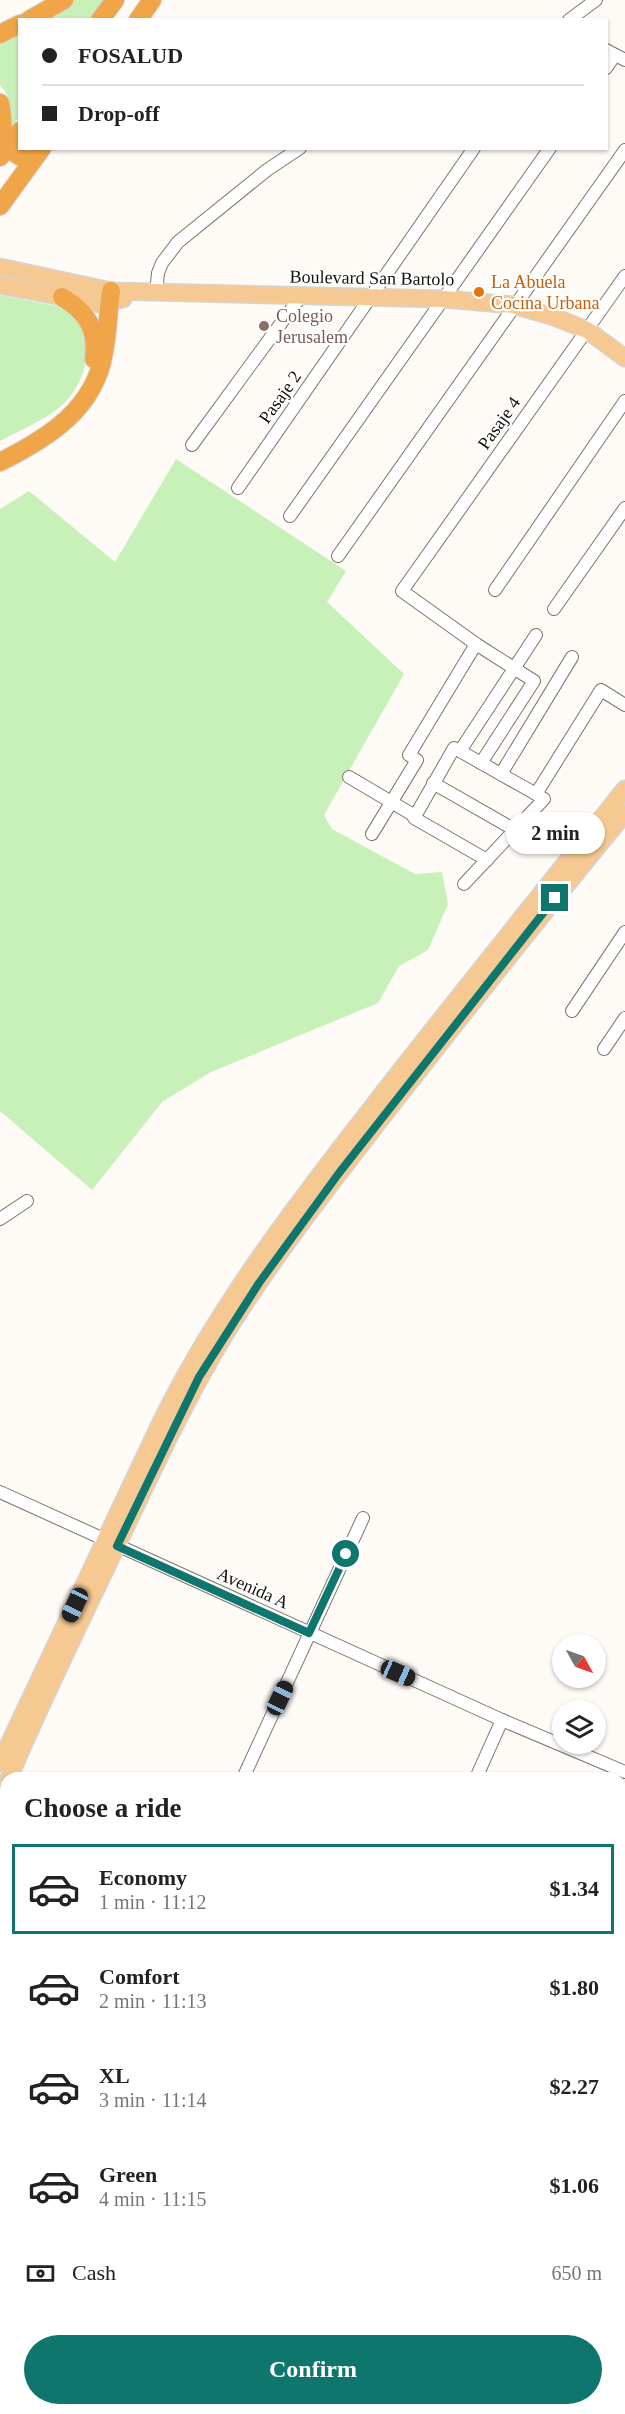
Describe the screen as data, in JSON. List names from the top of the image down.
{
  "streets": {
    "main road": ["Boulevard San Bartolo"],
    "street": ["Pasaje 2", "Pasaje 4", "Avenida A"]
  },
  "crossings": [
    ["Boulevard San Bartolo", "Pasaje 2"],
    ["Boulevard San Bartolo", "Pasaje 4"]
  ],
  "places": ["La Abuela Cocina Urbana", "Colegio Jerusalem"],
  "north": "bottom right",
  "page": {
    "banner": ["FOSALUD", "Drop-off"],
    "bubble": "2 min",
    "heading": "Choose a ride",
    "list": [
      {
        "name": "Economy",
        "note": "1 min · 11:12",
        "value": "$1.34"
      },
      {
        "name": "Comfort",
        "note": "2 min · 11:13",
        "value": "$1.80"
      },
      {
        "name": "XL",
        "note": "3 min · 11:14",
        "value": "$2.27"
      },
      {
        "name": "Green",
        "note": "4 min · 11:15",
        "value": "$1.06"
      }
    ],
    "pay": ["Cash", "650 m"],
    "buttons": "Confirm"
  }
}
